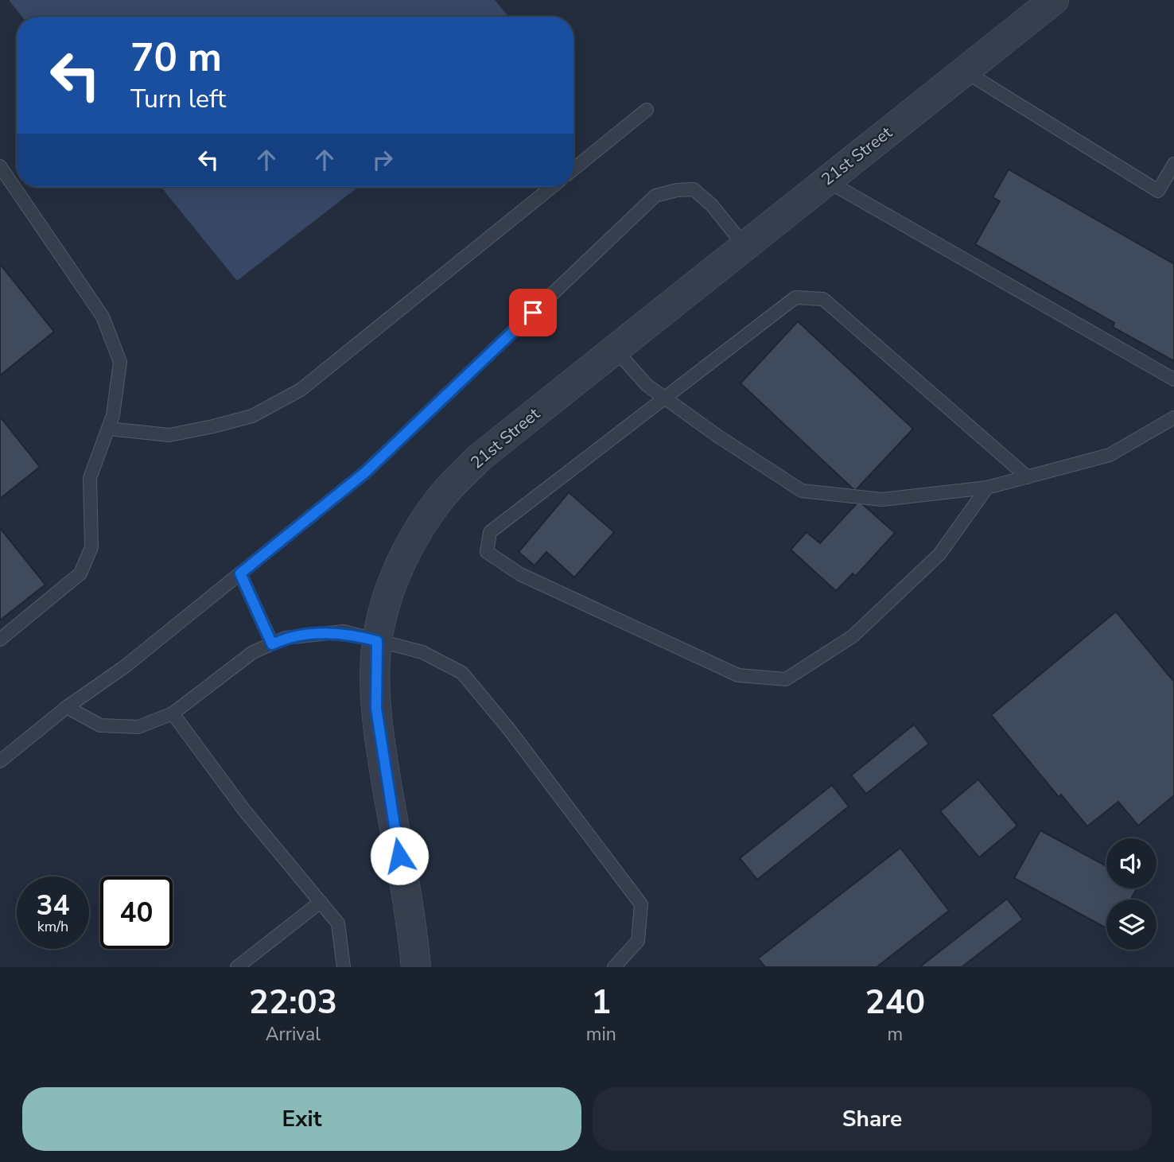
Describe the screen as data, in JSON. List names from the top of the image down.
{
  "streets": {
    "street": ["21st Street"]
  },
  "page": {
    "turn": ["70 m", "Turn left"],
    "speed": "34 km/h",
    "limit": "40",
    "eta": [
      "22:03",
      "Arrival",
      "1",
      "min",
      "240",
      "m"
    ],
    "buttons": ["Exit", "Share"]
  }
}
